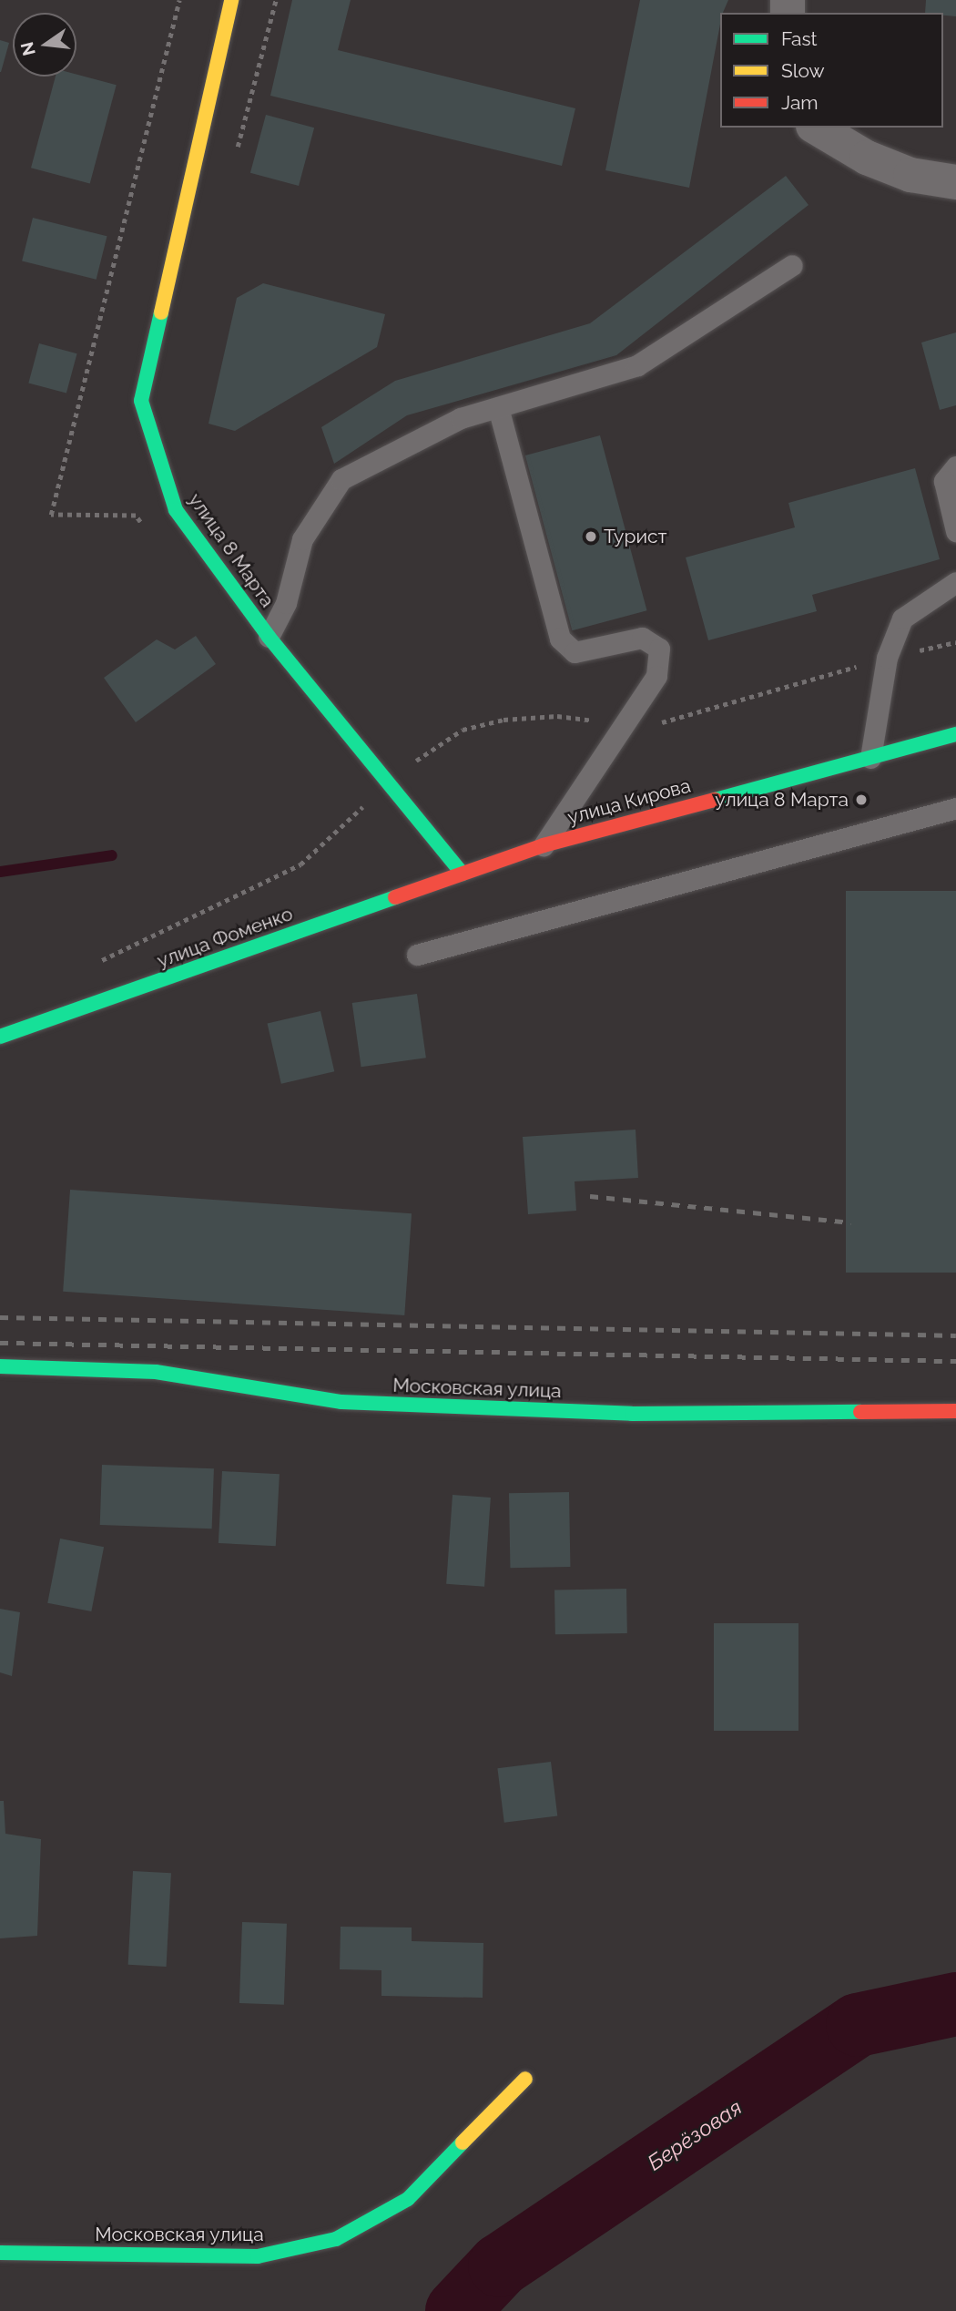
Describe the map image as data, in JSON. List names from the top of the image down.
{
  "streets": {
    "street": [
      "улица 8 Марта",
      "улица Кирова",
      "улица Фоменко",
      "Московская улица"
    ]
  },
  "crossings": [
    ["улица 8 Марта", "улица Кирова"],
    ["улица 8 Марта", "улица Фоменко"],
    ["улица Кирова", "улица Фоменко"]
  ],
  "water": ["Берёзовая"],
  "places": ["Турист", "улица 8 Марта"],
  "legend": ["Fast", "Slow", "Jam"],
  "north": "left"
}
